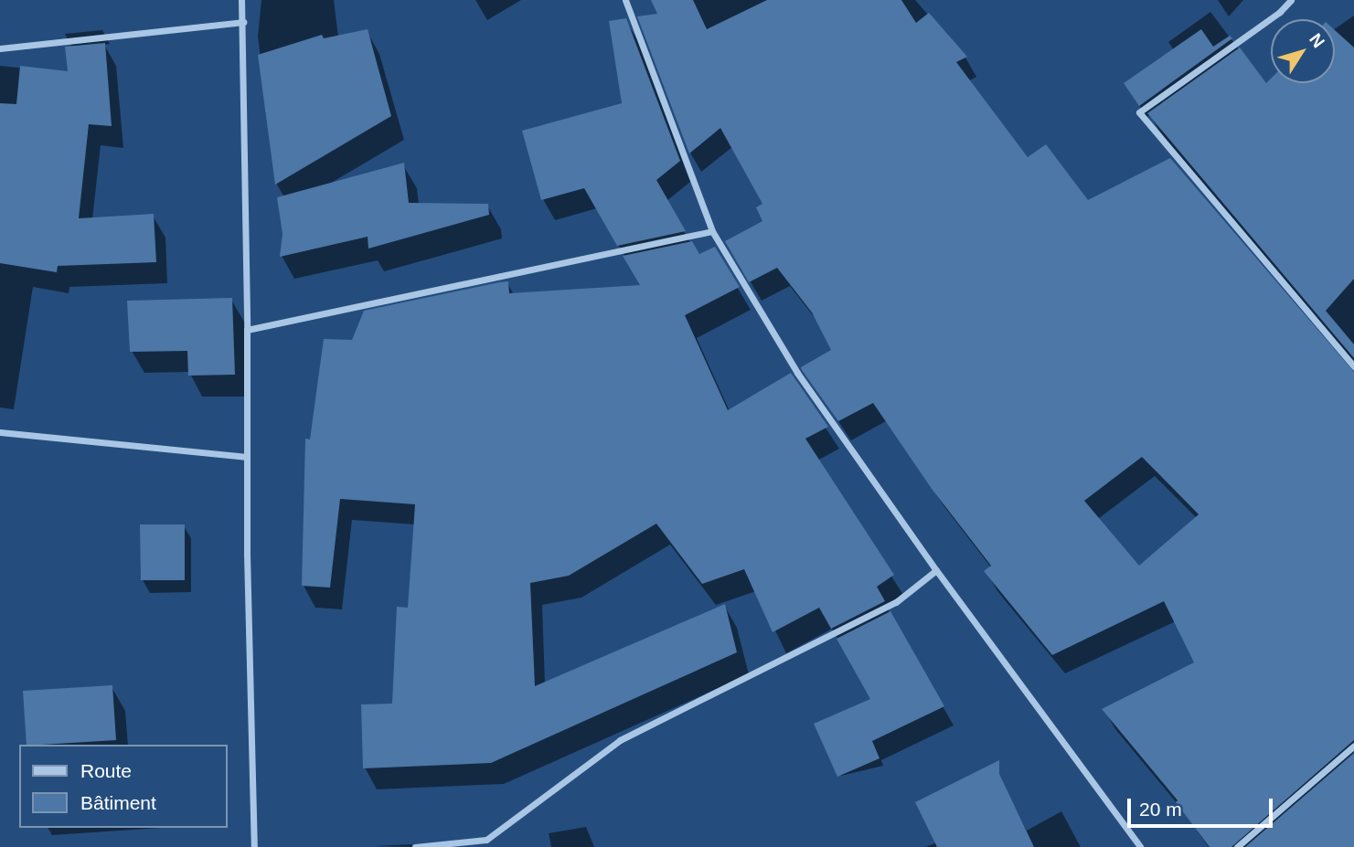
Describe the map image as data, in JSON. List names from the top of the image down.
{
  "legend": ["Route", "Bâtiment"],
  "scale_bar": "20 m",
  "north": "top right"
}
